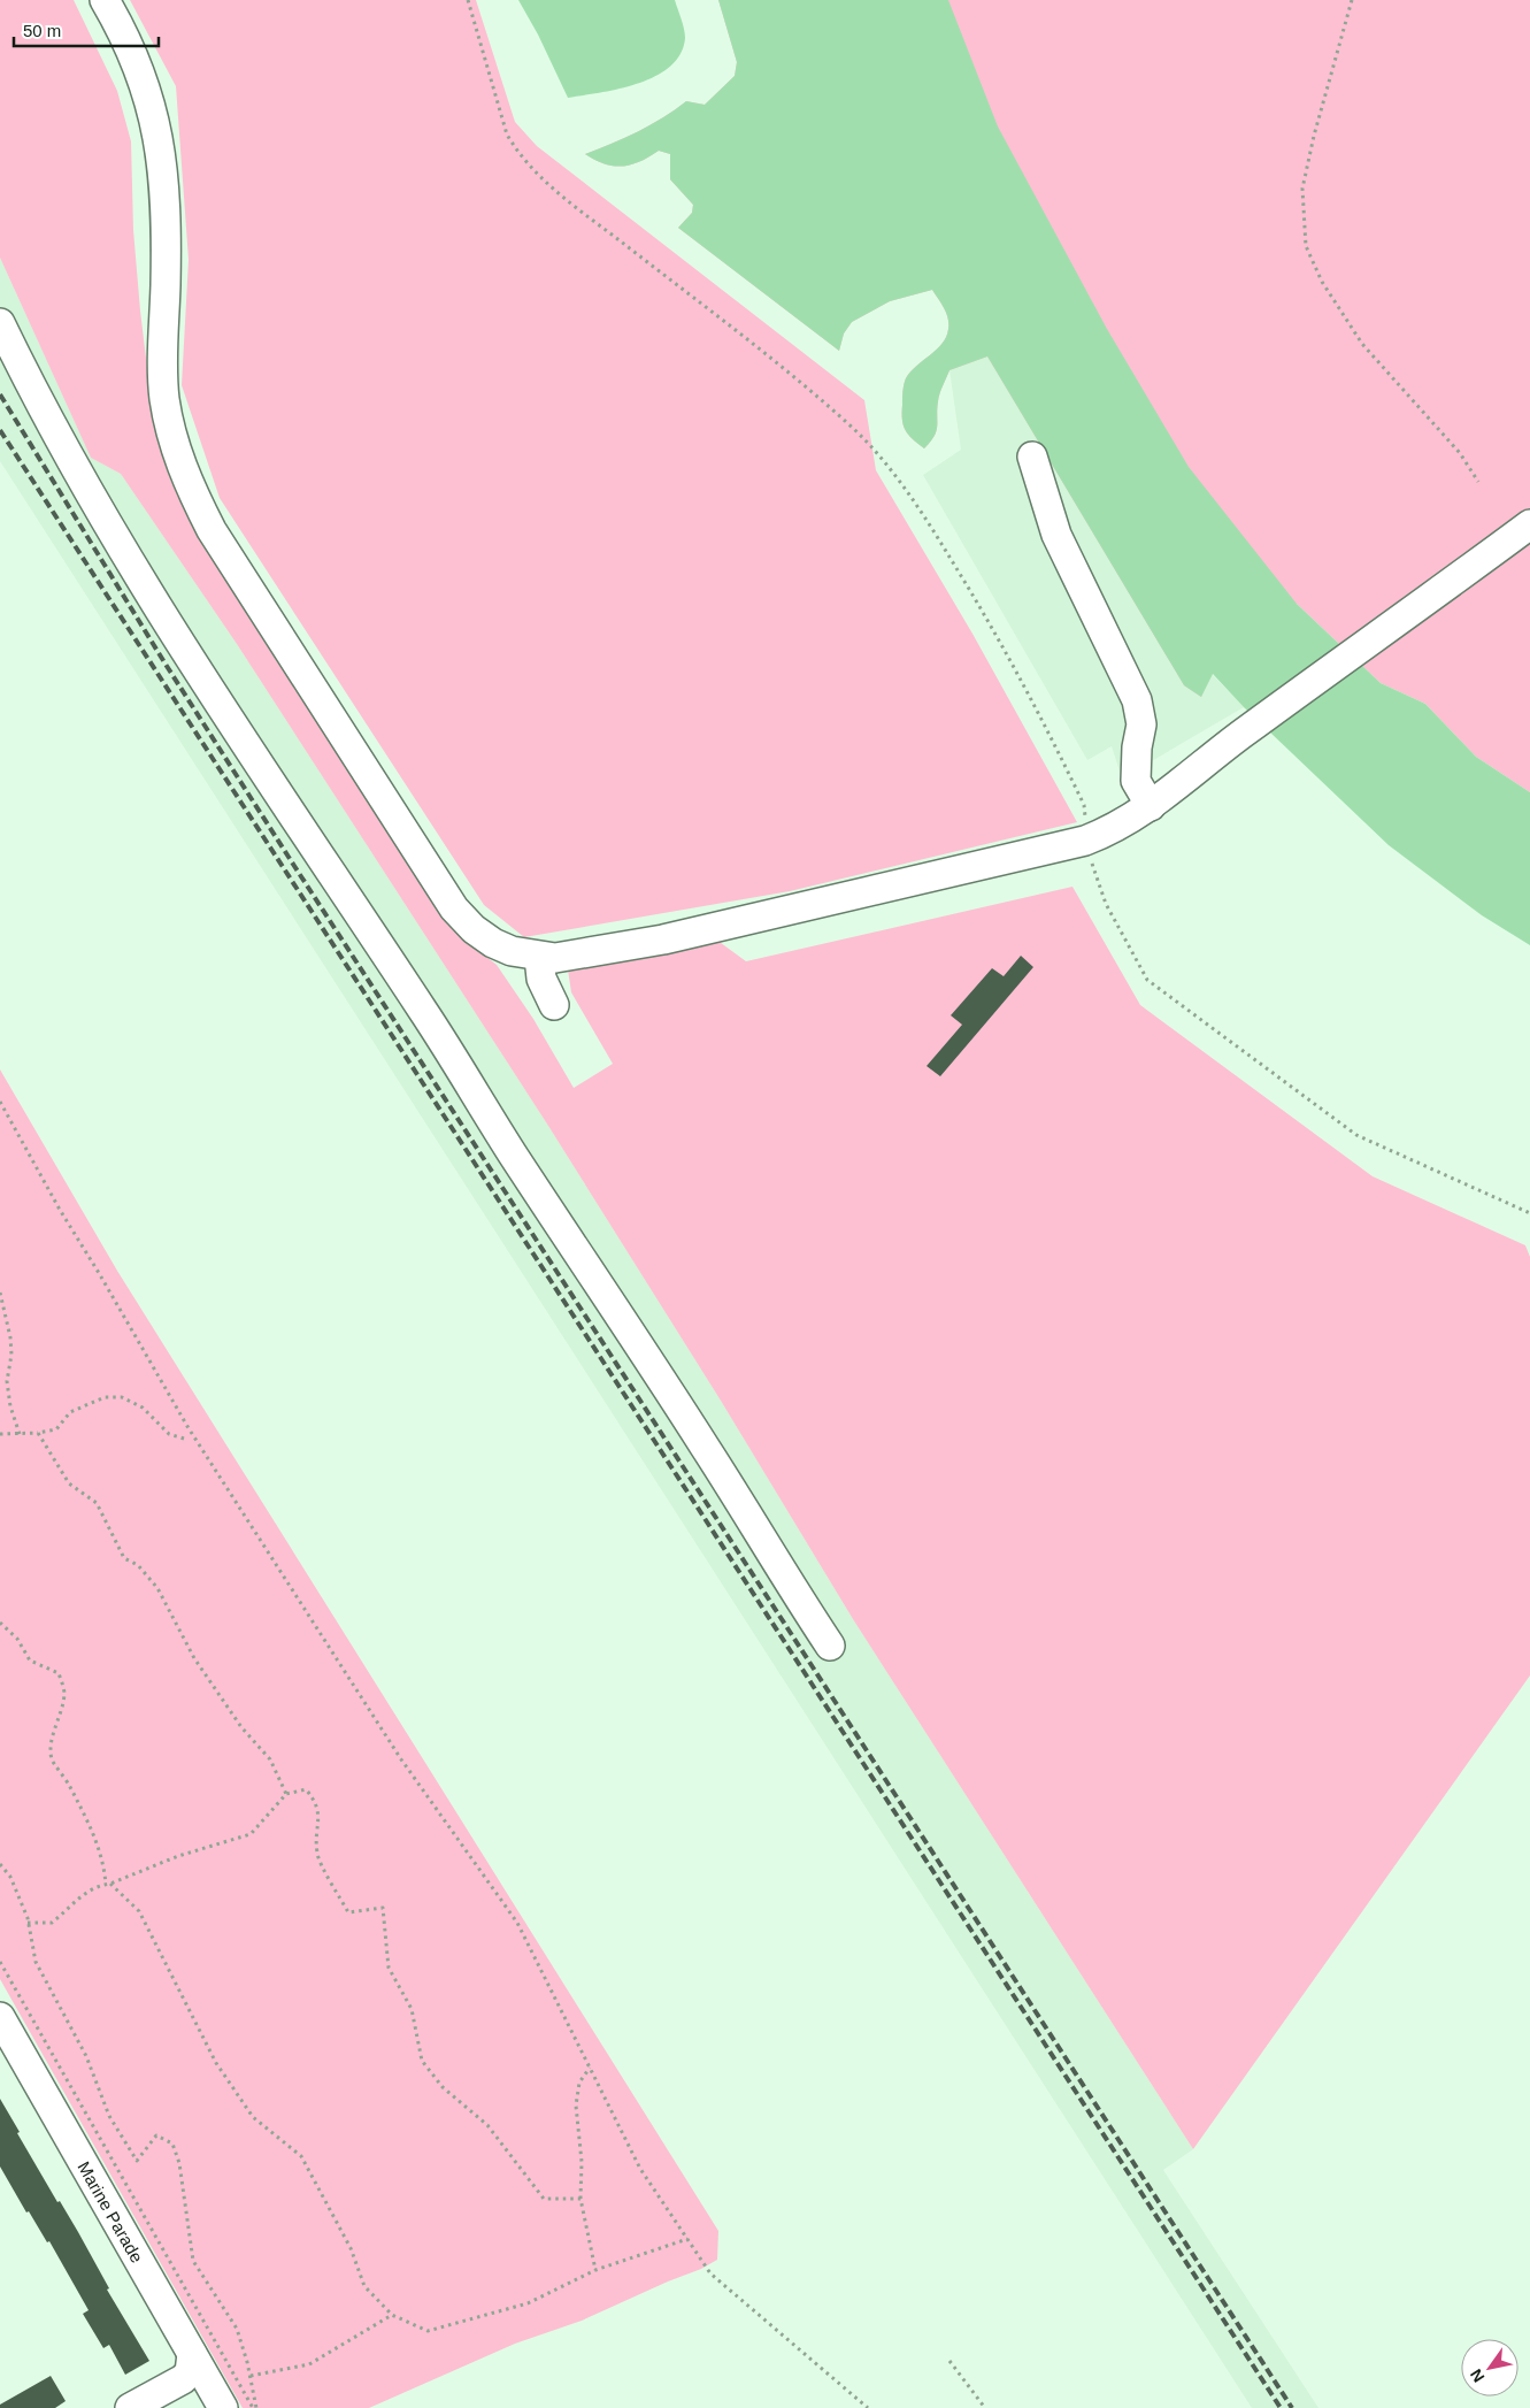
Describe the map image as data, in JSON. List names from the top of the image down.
{
  "streets": {
    "street": ["Marine Parade"]
  },
  "scale_bar": "50 m",
  "north": "bottom left"
}
